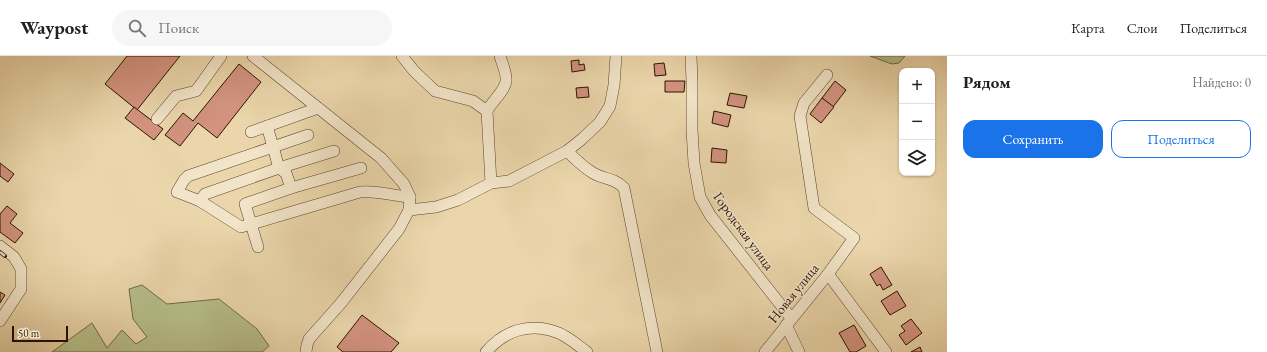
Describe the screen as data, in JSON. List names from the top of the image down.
{
  "streets": {
    "street": ["Городская улица", "Новая улица"]
  },
  "crossings": [
    ["Городская улица", "Новая улица"]
  ],
  "scale_bar": "50 m",
  "page": {
    "header": "Waypost",
    "search": "Поиск",
    "nav": ["Карта", "Слои", "Поделиться"],
    "heading": ["Рядом", "Найдено: 0"],
    "map_buttons": ["+", "−"],
    "buttons": ["Сохранить", "Поделиться"],
    "scale": "50 m"
  }
}
